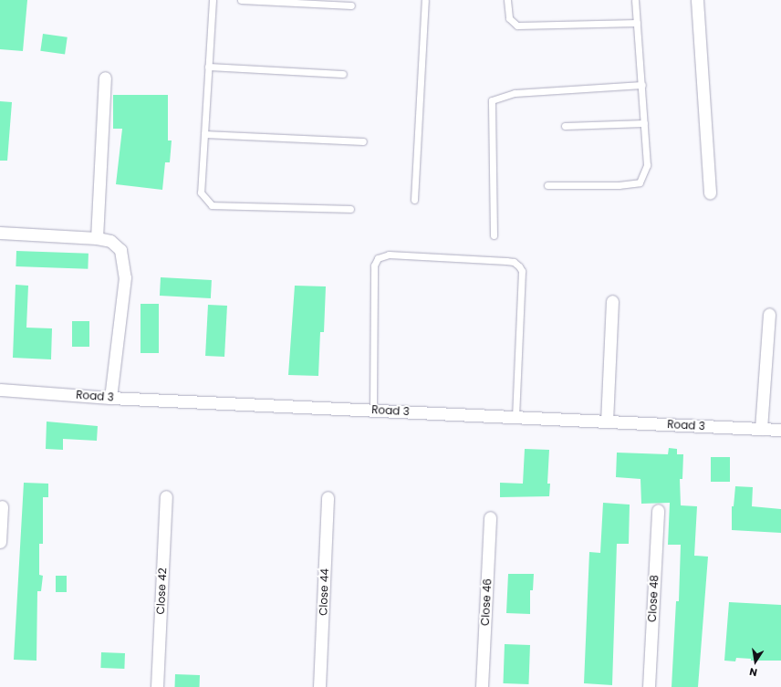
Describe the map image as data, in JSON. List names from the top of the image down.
{
  "streets": {
    "street": [
      "Road 3",
      "Close 42",
      "Close 44",
      "Close 48",
      "Close 46"
    ]
  },
  "north": "bottom"
}
